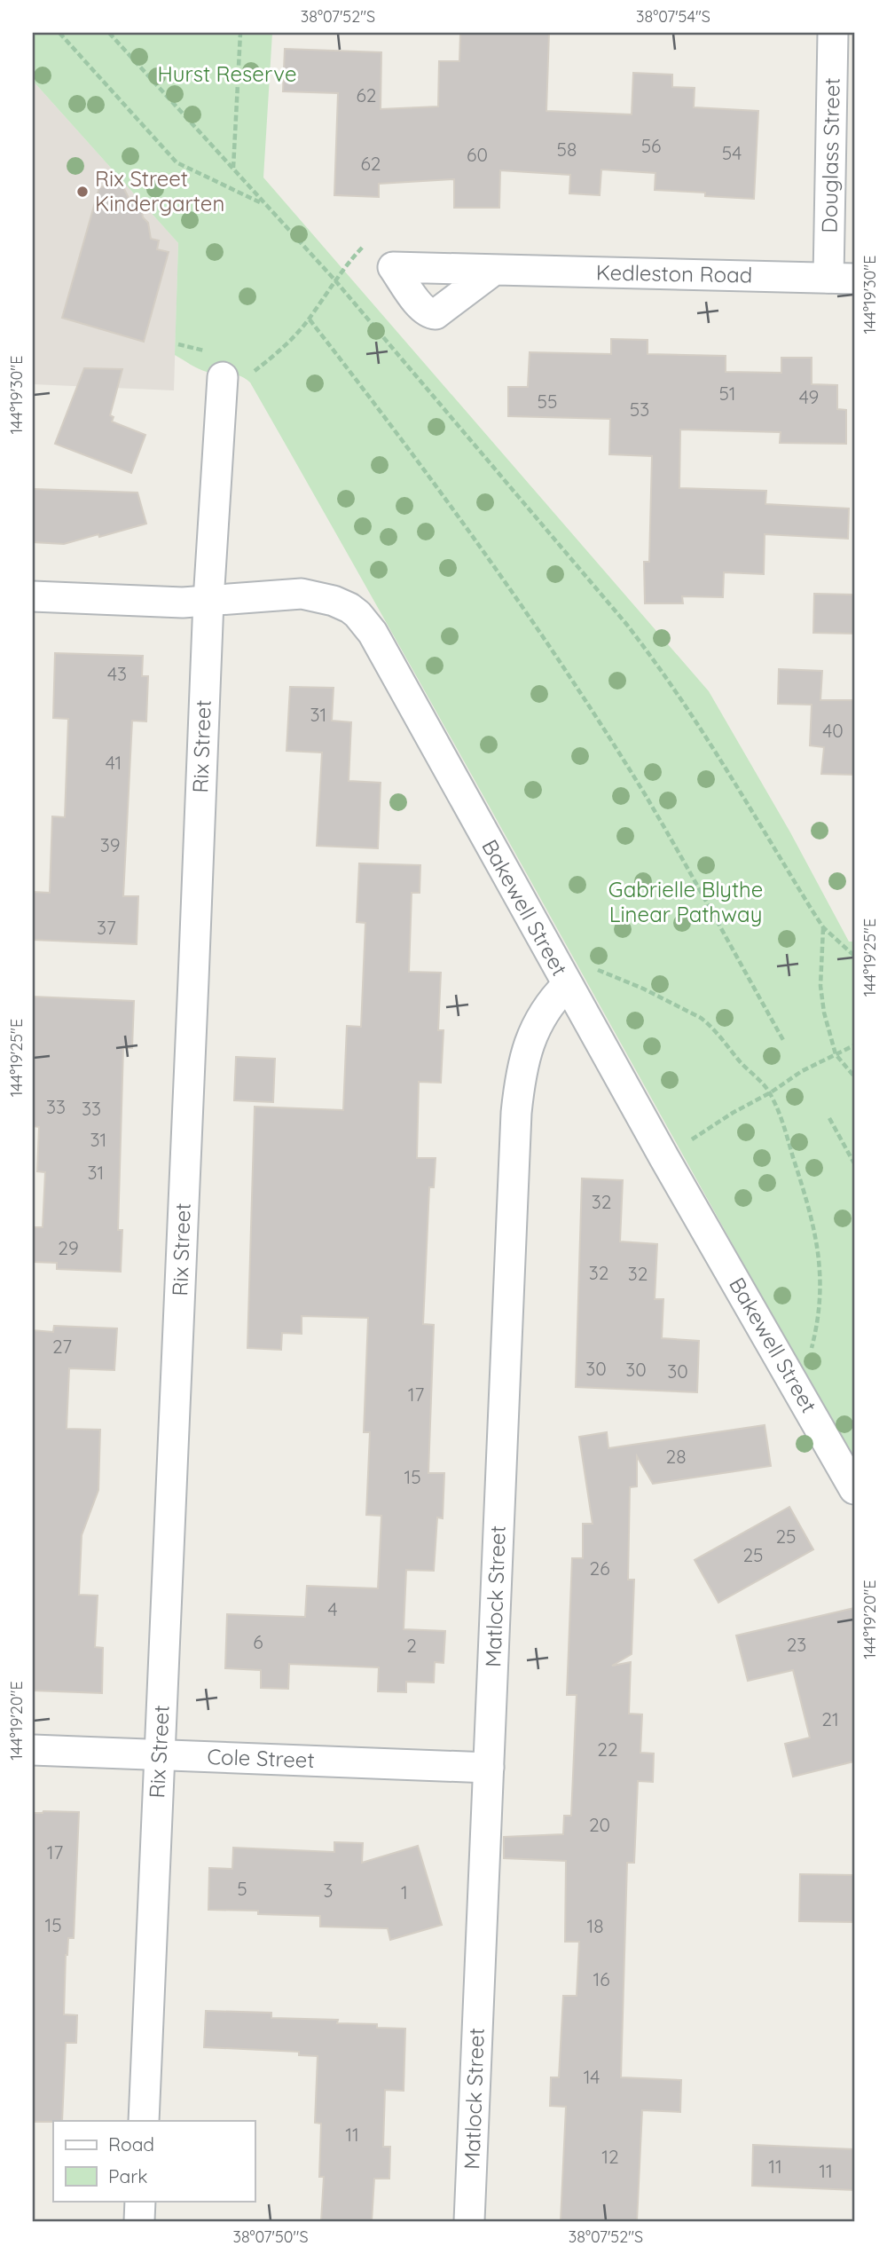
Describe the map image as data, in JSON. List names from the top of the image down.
{
  "streets": {
    "street": [
      "Douglass Street",
      "Kedleston Road",
      "Rix Street",
      "Bakewell Street",
      "Matlock Street",
      "Cole Street"
    ]
  },
  "crossings": [
    ["Douglass Street", "Kedleston Road"],
    ["Rix Street", "Bakewell Street"],
    ["Rix Street", "Cole Street"],
    ["Bakewell Street", "Matlock Street"],
    ["Matlock Street", "Cole Street"]
  ],
  "parks": ["Hurst Reserve", "Gabrielle Blythe Linear Pathway"],
  "places": ["Rix Street Kindergarten"],
  "house_numbers": [
    "62",
    "56",
    "58",
    "54",
    "60",
    "62",
    "51",
    "49",
    "55",
    "53",
    "43",
    "31",
    "40",
    "41",
    "39",
    "37",
    "33",
    "33",
    "31",
    "31",
    "32",
    "29",
    "32",
    "32",
    "27",
    "30",
    "30",
    "30",
    "17",
    "28",
    "15",
    "25",
    "25",
    "26",
    "4",
    "6",
    "23",
    "2",
    "21",
    "22",
    "20",
    "17",
    "5",
    "3",
    "1",
    "15",
    "18",
    "16",
    "14",
    "11",
    "12",
    "11",
    "11"
  ],
  "legend": ["Road", "Park"],
  "coordinates": [
    "38°07'52\"S",
    "38°07'54\"S",
    "144°19'30\"E",
    "144°19'25\"E",
    "144°19'20\"E",
    "38°07'50\"S"
  ]
}
